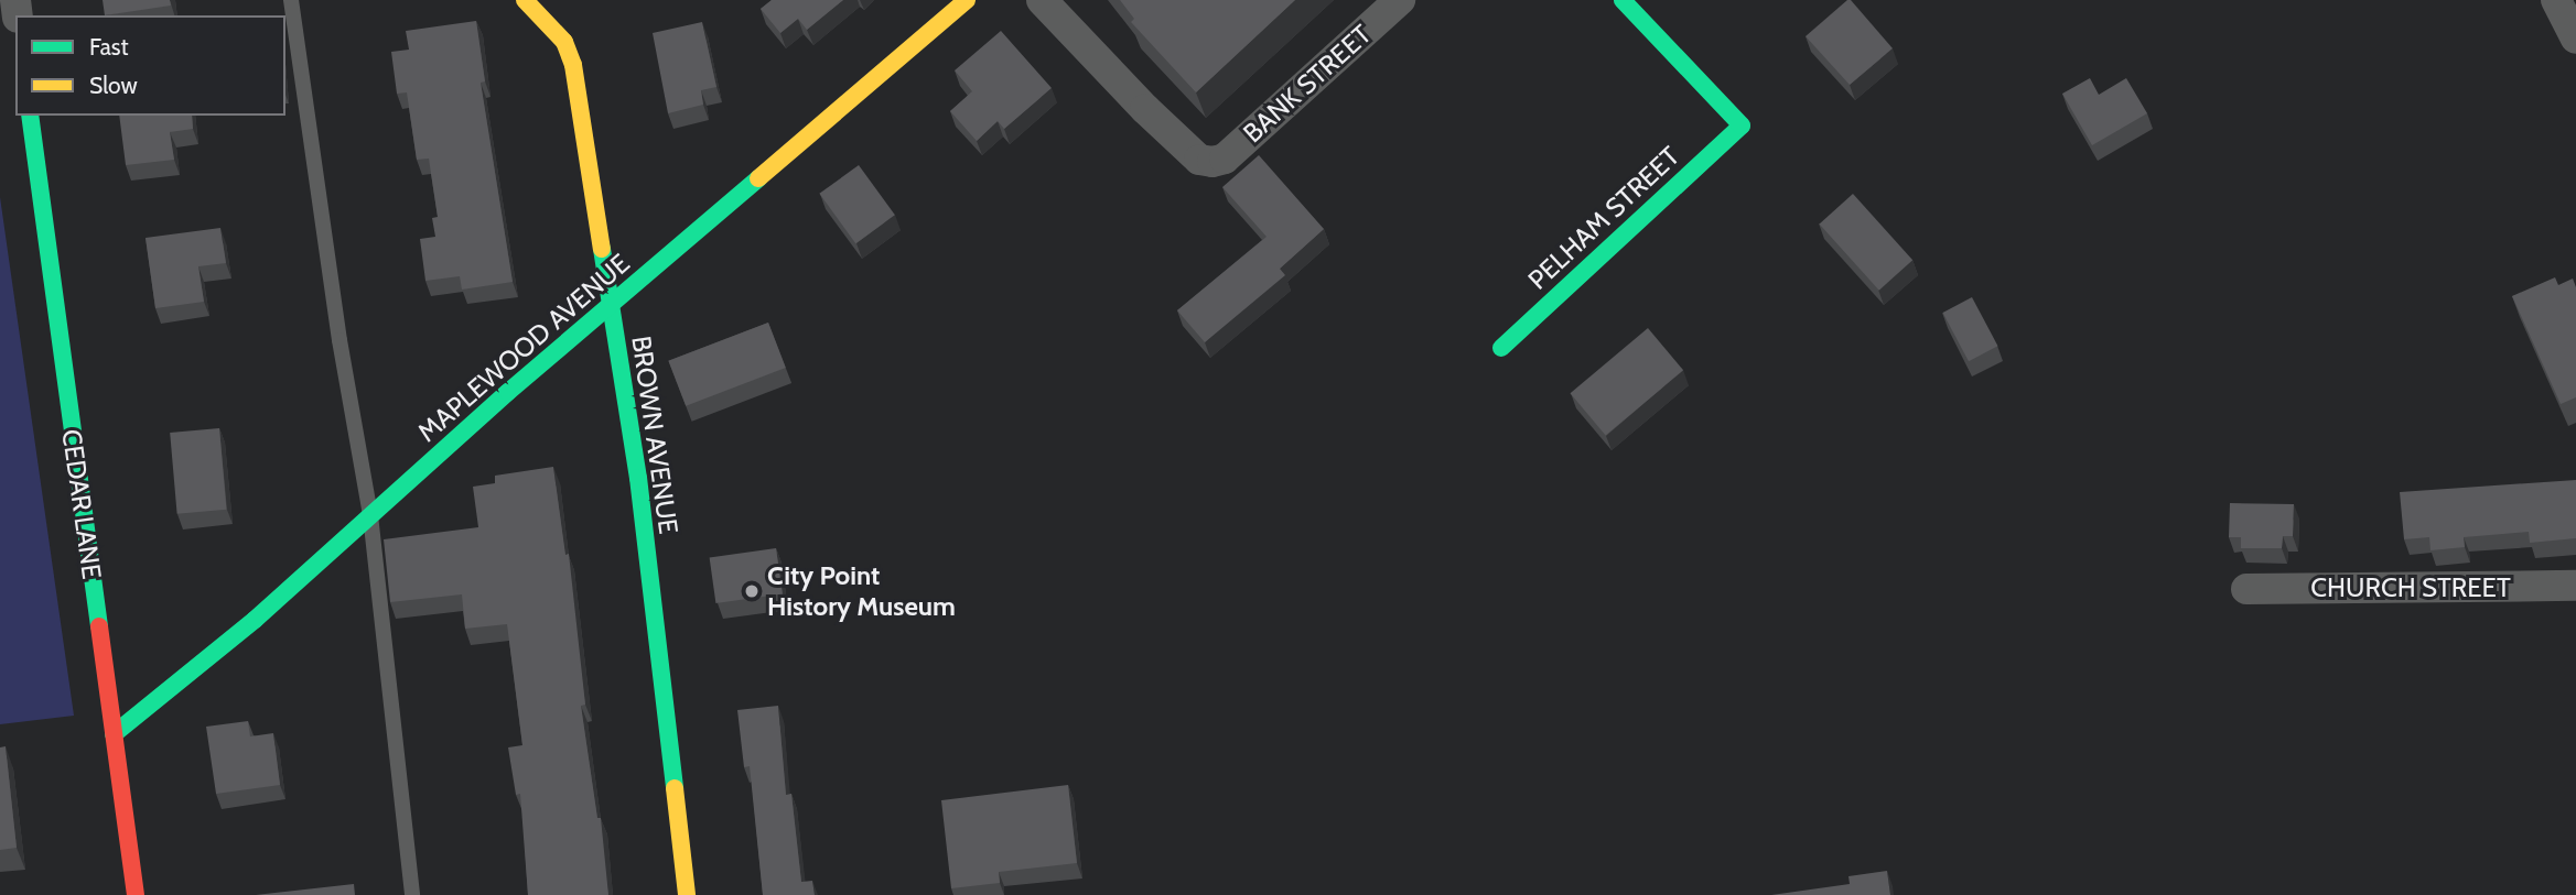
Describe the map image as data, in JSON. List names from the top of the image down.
{
  "streets": {
    "street": [
      "BANK STREET",
      "PELHAM STREET",
      "MAPLEWOOD AVENUE",
      "BROWN AVENUE",
      "CEDAR LANE",
      "CHURCH STREET"
    ]
  },
  "crossings": [
    ["MAPLEWOOD AVENUE", "BROWN AVENUE"],
    ["MAPLEWOOD AVENUE", "CEDAR LANE"]
  ],
  "places": ["City Point History Museum"],
  "legend": ["Fast", "Slow"]
}
